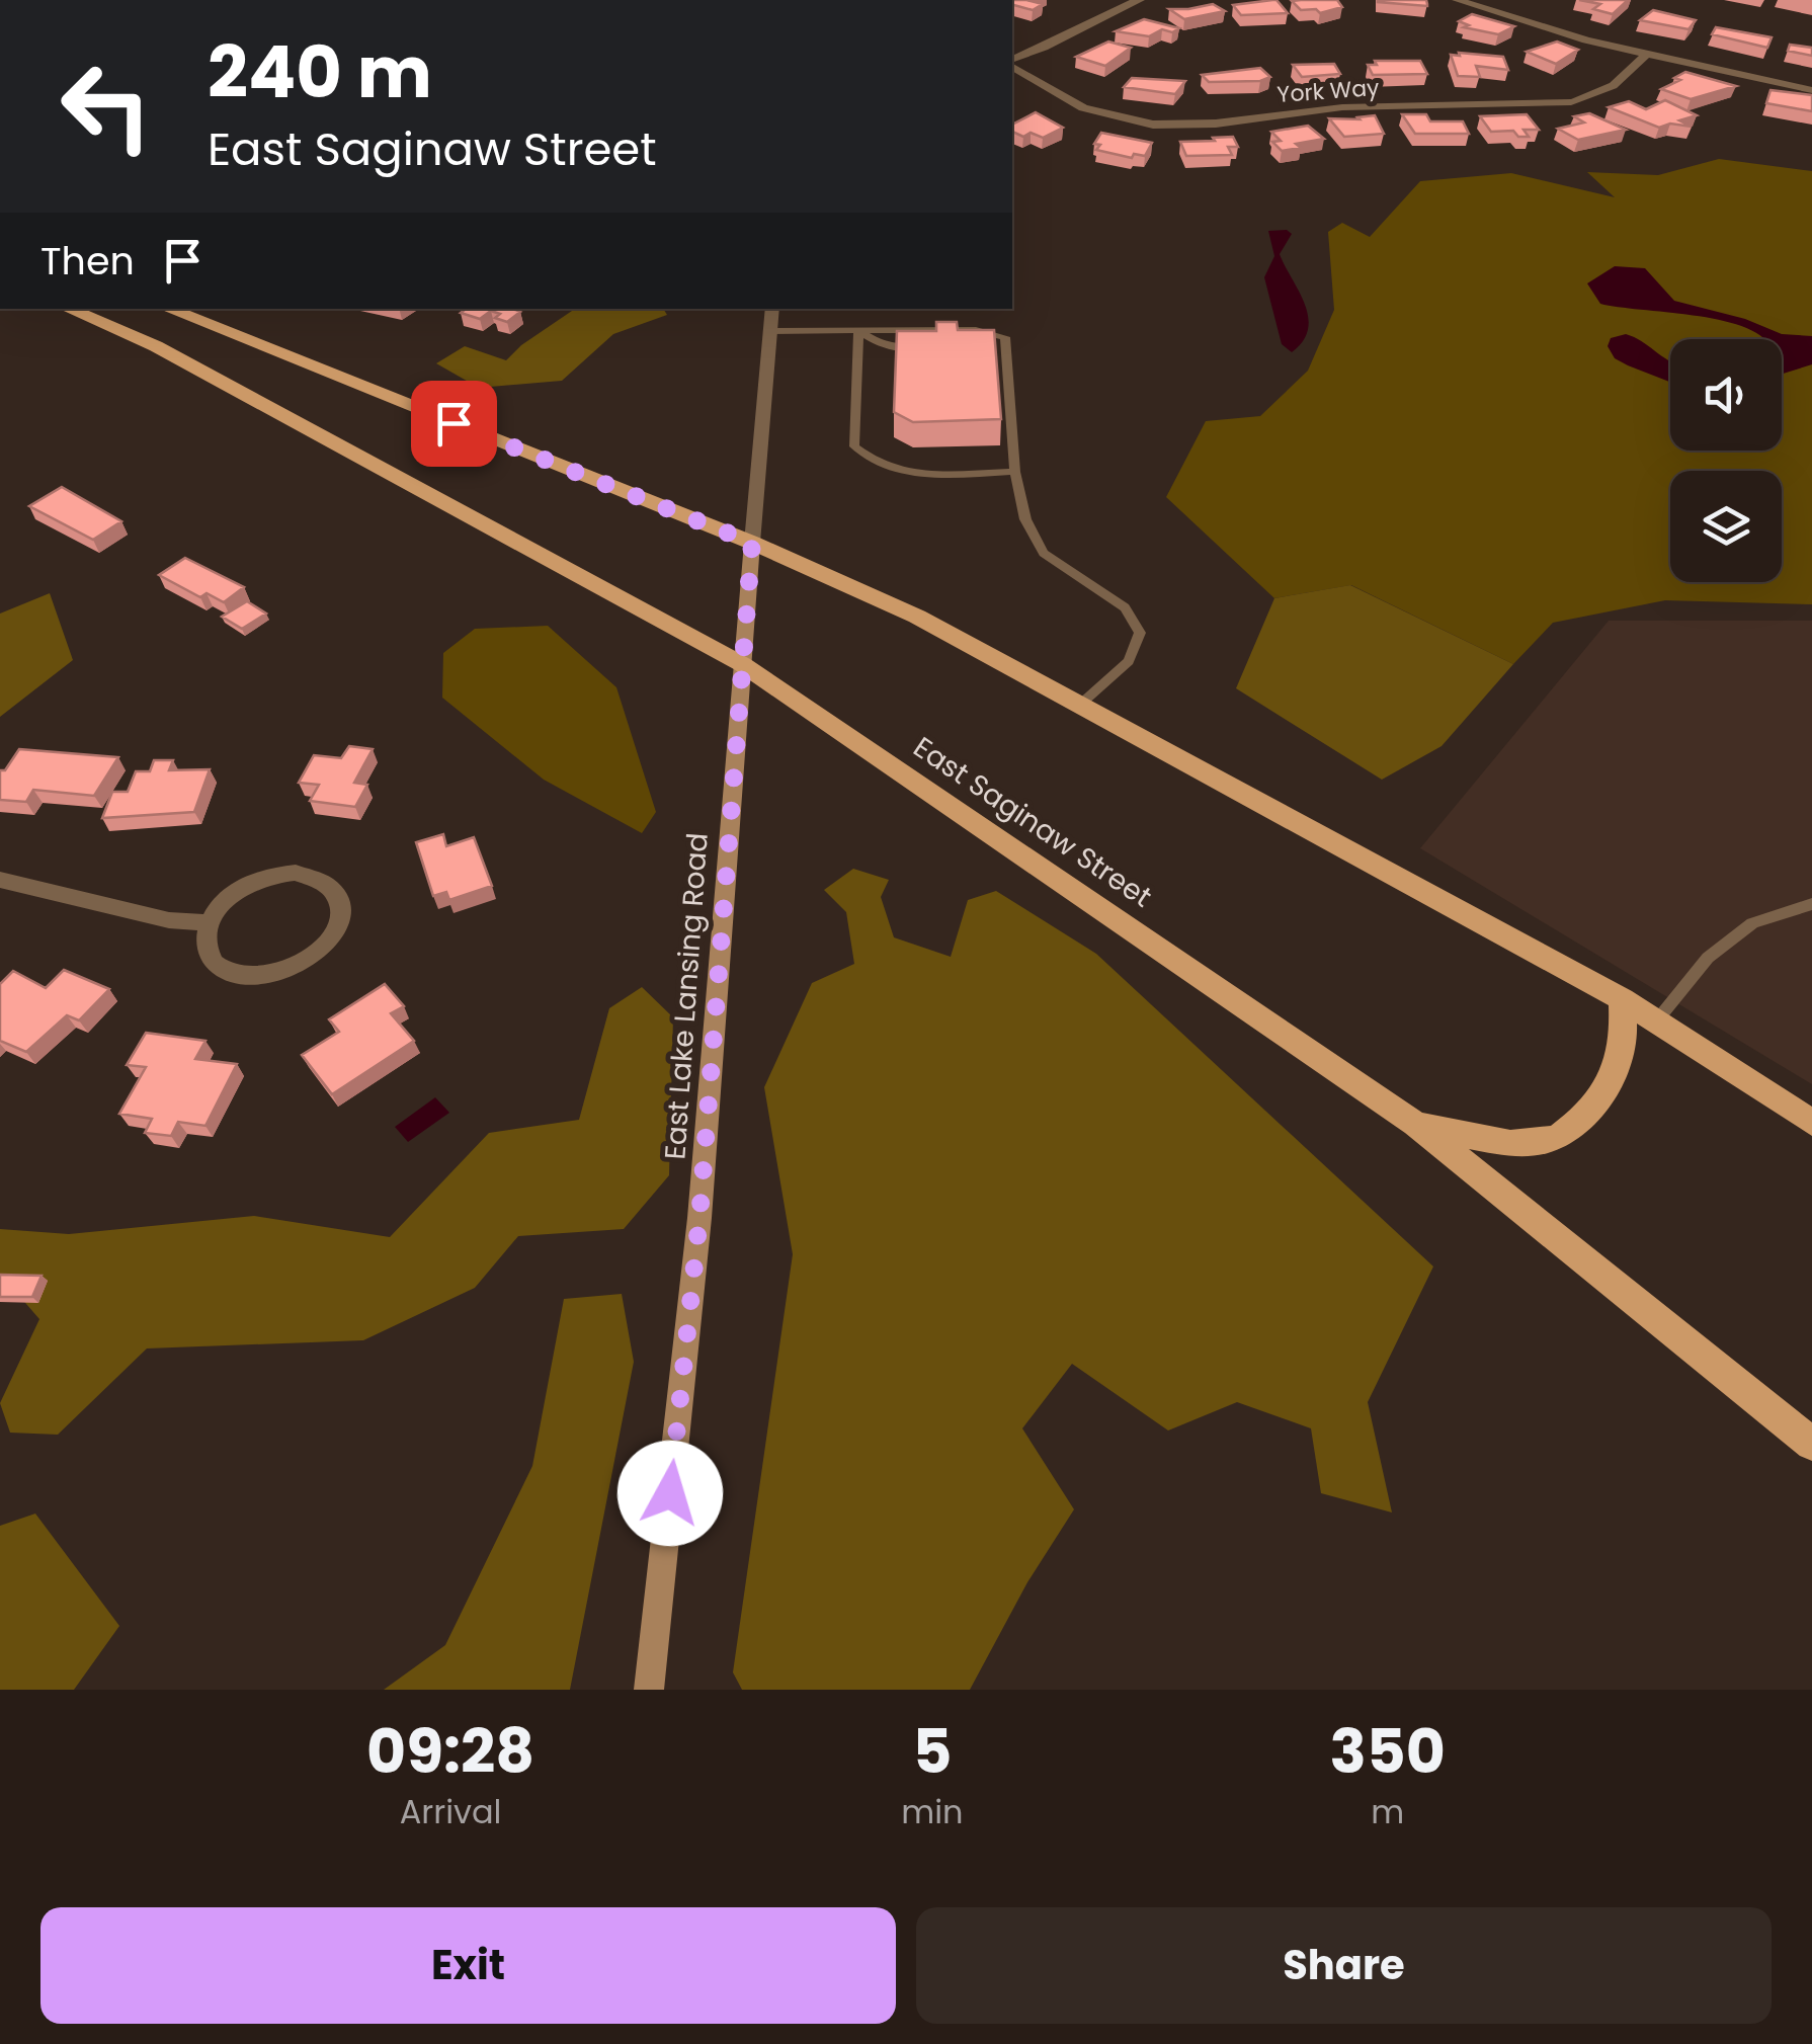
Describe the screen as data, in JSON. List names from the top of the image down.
{
  "streets": {
    "main road": ["East Saginaw Street", "East Lake Lansing Road"],
    "street": ["York Way"]
  },
  "crossings": [
    ["East Saginaw Street", "East Lake Lansing Road"]
  ],
  "page": {
    "turn": ["240 m", "East Saginaw Street"],
    "then": "Then",
    "eta": [
      "09:28",
      "Arrival",
      "5",
      "min",
      "350",
      "m"
    ],
    "buttons": ["Exit", "Share"]
  }
}
